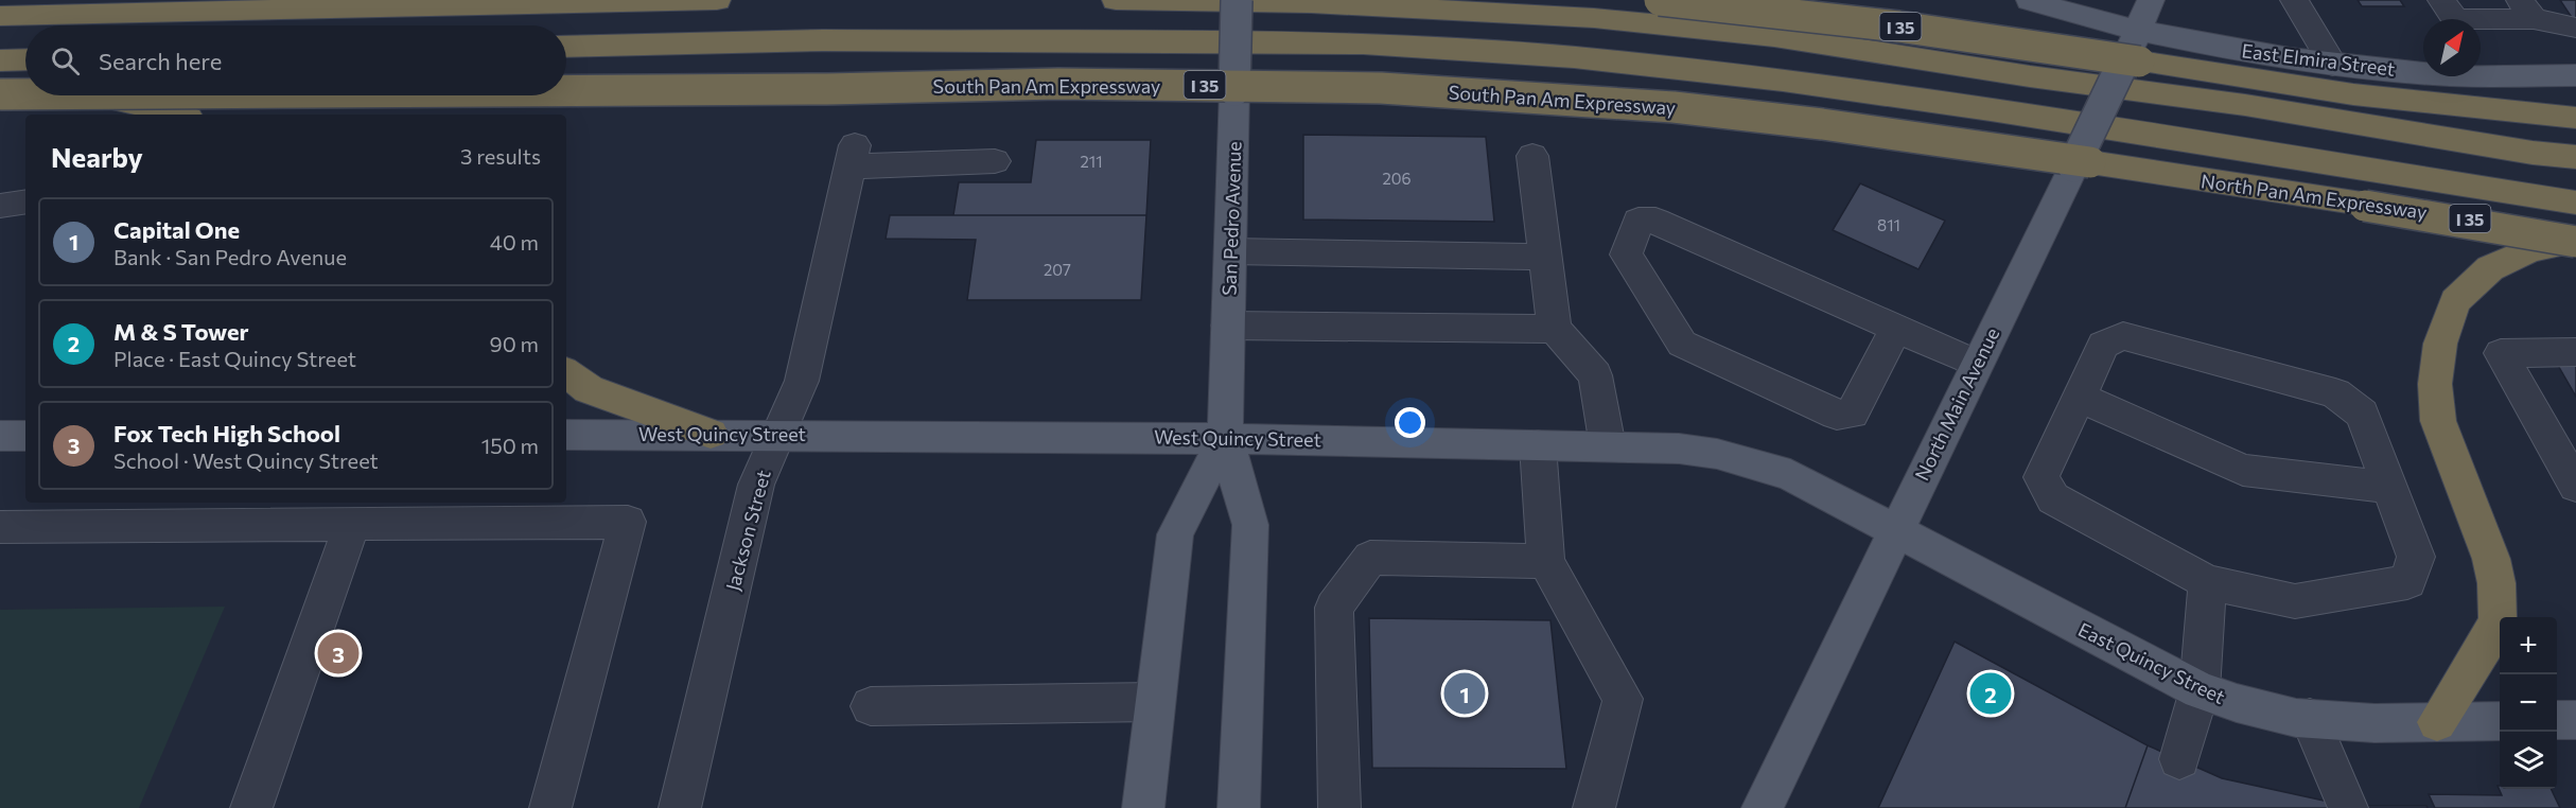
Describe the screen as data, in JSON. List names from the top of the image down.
{
  "streets": {
    "highway": ["I 35", "South Pan Am Expressway", "North Pan Am Expressway"],
    "main road": [
      "East Elmira Street",
      "San Pedro Avenue",
      "North Main Avenue",
      "West Quincy Street",
      "East Quincy Street"
    ],
    "street": ["Jackson Street"]
  },
  "crossings": [
    ["I 35", "North Main Avenue"],
    ["East Elmira Street", "North Main Avenue"],
    ["South Pan Am Expressway", "North Pan Am Expressway"],
    ["South Pan Am Expressway", "North Main Avenue"],
    ["North Pan Am Expressway", "North Main Avenue"],
    ["San Pedro Avenue", "West Quincy Street"],
    ["North Main Avenue", "West Quincy Street"],
    ["North Main Avenue", "East Quincy Street"],
    ["West Quincy Street", "Jackson Street"],
    ["West Quincy Street", "East Quincy Street"]
  ],
  "house_numbers": [
    "211",
    "206",
    "811",
    "207"
  ],
  "north": "top right",
  "page": {
    "search": "Search here",
    "heading": ["Nearby", "3 results"],
    "list": [
      {
        "mark": "1",
        "name": "Capital One",
        "note": "Bank · San Pedro Avenue",
        "value": "40 m"
      },
      {
        "mark": "2",
        "name": "M & S Tower",
        "note": "Place · East Quincy Street",
        "value": "90 m"
      },
      {
        "mark": "3",
        "name": "Fox Tech High School",
        "note": "School · West Quincy Street",
        "value": "150 m"
      }
    ],
    "map_buttons": ["+", "−"],
    "pins": ["3", "1", "2"]
  }
}
